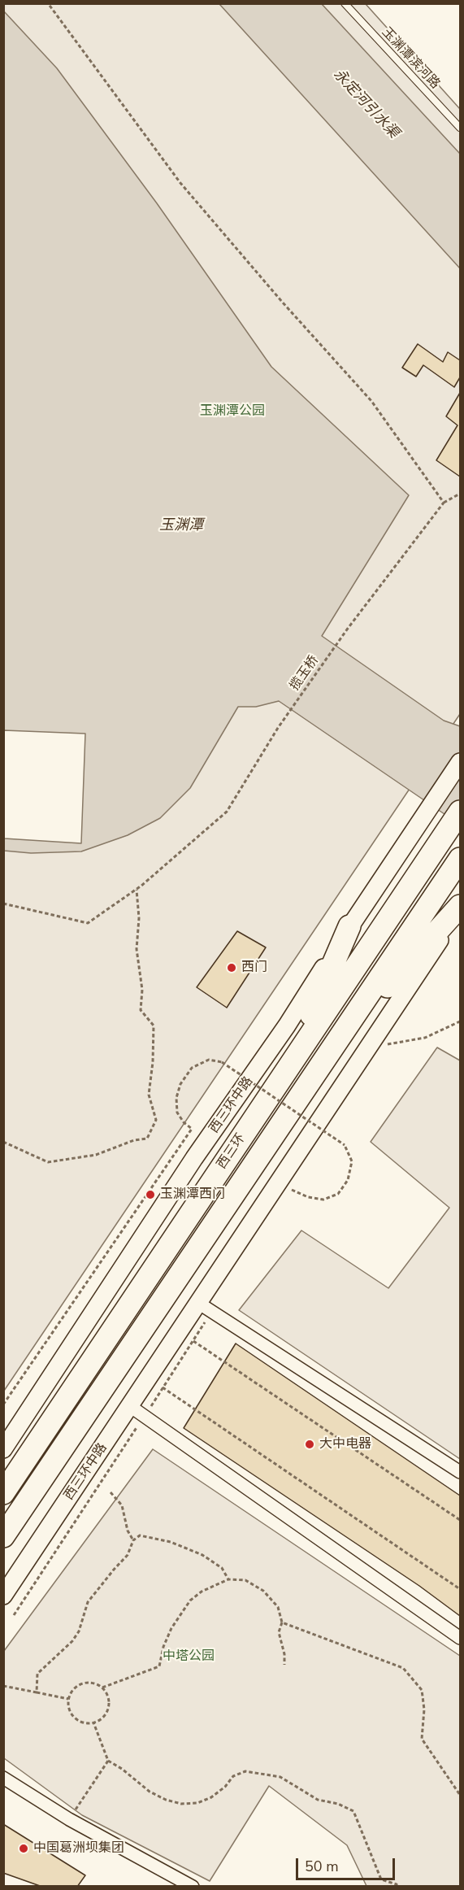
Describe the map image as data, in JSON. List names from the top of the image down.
{
  "streets": {
    "highway": ["西三环"],
    "street": ["西三环中路"],
    "lane": ["玉渊潭滨河路"],
    "path": ["揽玉桥"]
  },
  "water": ["永定河引水渠", "玉渊潭"],
  "parks": ["玉渊潭公园", "中塔公园"],
  "places": [
    "西门",
    "玉渊潭西门",
    "大中电器",
    "中国葛洲坝集团"
  ],
  "scale_bar": "50 m"
}
